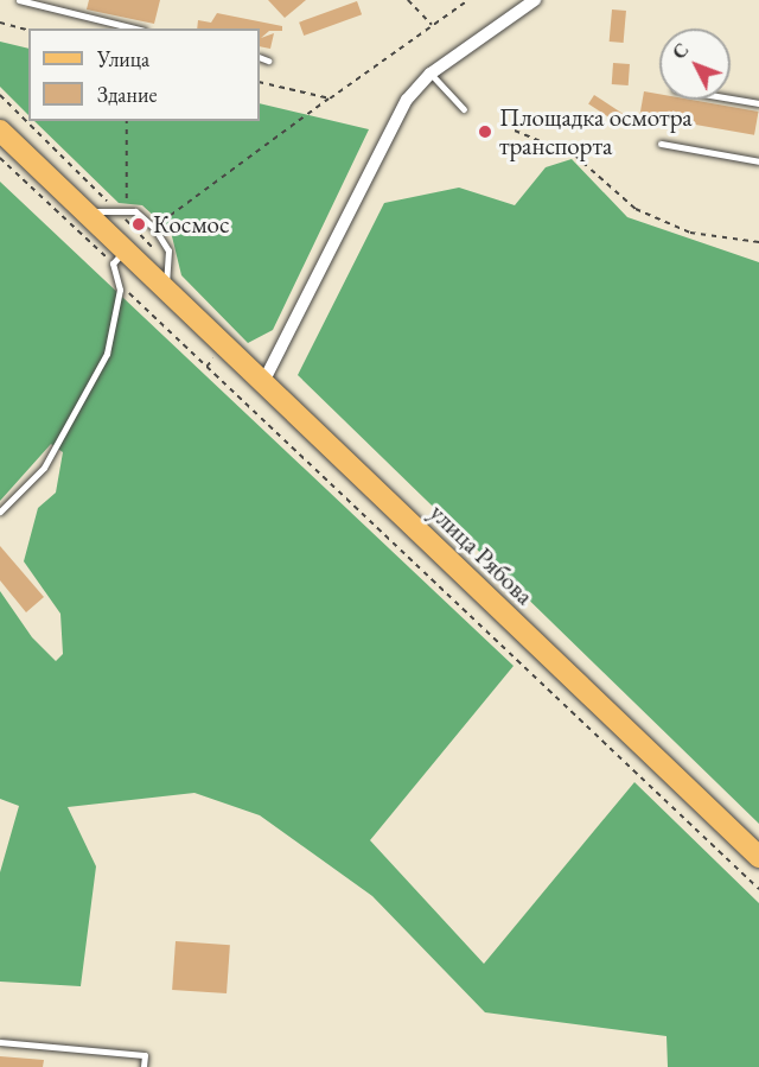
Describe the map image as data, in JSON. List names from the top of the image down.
{
  "streets": {
    "main road": ["улица Рябова"]
  },
  "places": ["Площадка осмотра транспорта", "Космос"],
  "legend": ["Улица", "Здание"],
  "north": "top left"
}
